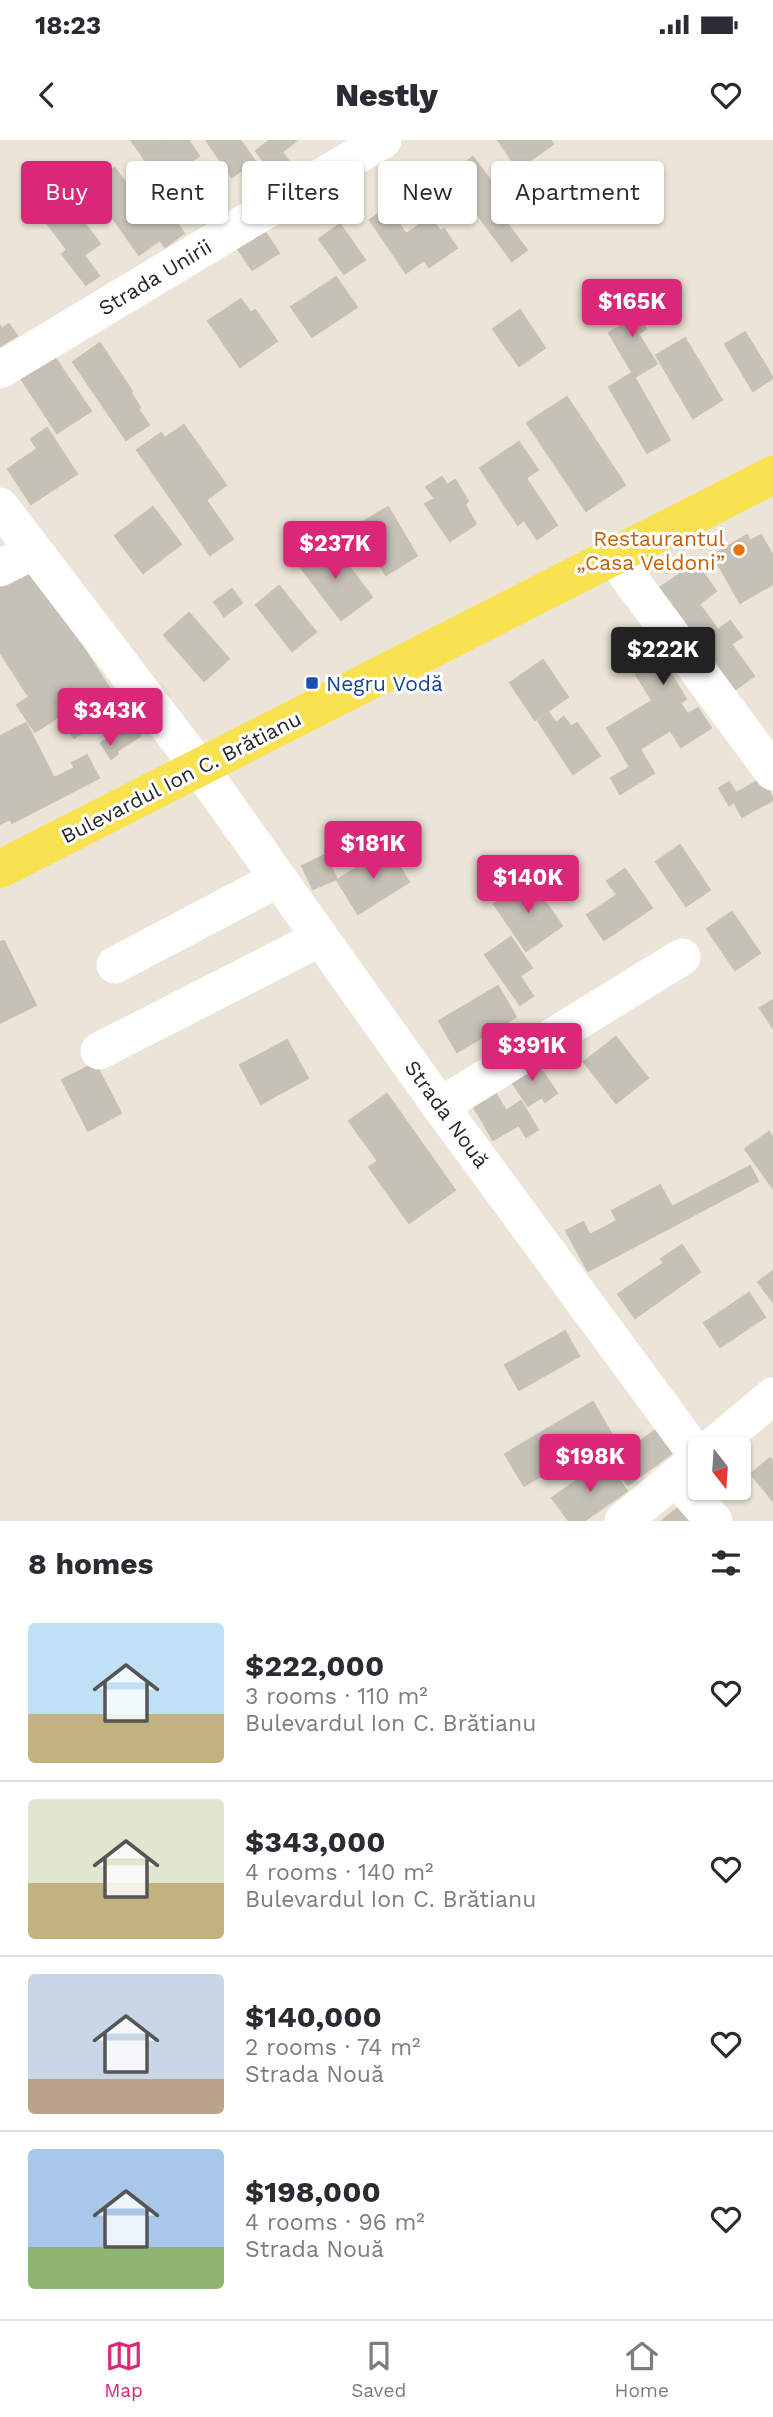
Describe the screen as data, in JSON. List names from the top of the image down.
{
  "streets": {
    "main road": ["Bulevardul Ion C. Brătianu"],
    "street": ["Strada Unirii", "Strada Nouă"]
  },
  "crossings": [
    ["Bulevardul Ion C. Brătianu", "Strada Nouă"]
  ],
  "places": {
    "other": ["Restaurantul „Casa Veldoni”"],
    "transit": ["Negru Vodă"]
  },
  "north": "bottom",
  "page": {
    "status": "18:23",
    "header": "Nestly",
    "chip": [
      "Buy",
      "Rent",
      "Filters",
      "New",
      "Apartment"
    ],
    "price": [
      "$165K",
      "$237K",
      "$222K",
      "$343K",
      "$181K",
      "$140K",
      "$391K",
      "$198K"
    ],
    "heading": "8 homes",
    "list": [
      {
        "name": "$222,000",
        "note": "3 rooms · 110 m² · Bulevardul Ion C. Brătianu"
      },
      {
        "name": "$343,000",
        "note": "4 rooms · 140 m² · Bulevardul Ion C. Brătianu"
      },
      {
        "name": "$140,000",
        "note": "2 rooms · 74 m² · Strada Nouă"
      },
      {
        "name": "$198,000",
        "note": "4 rooms · 96 m² · Strada Nouă"
      }
    ],
    "tabs": ["Map", "Saved", "Home"]
  }
}
